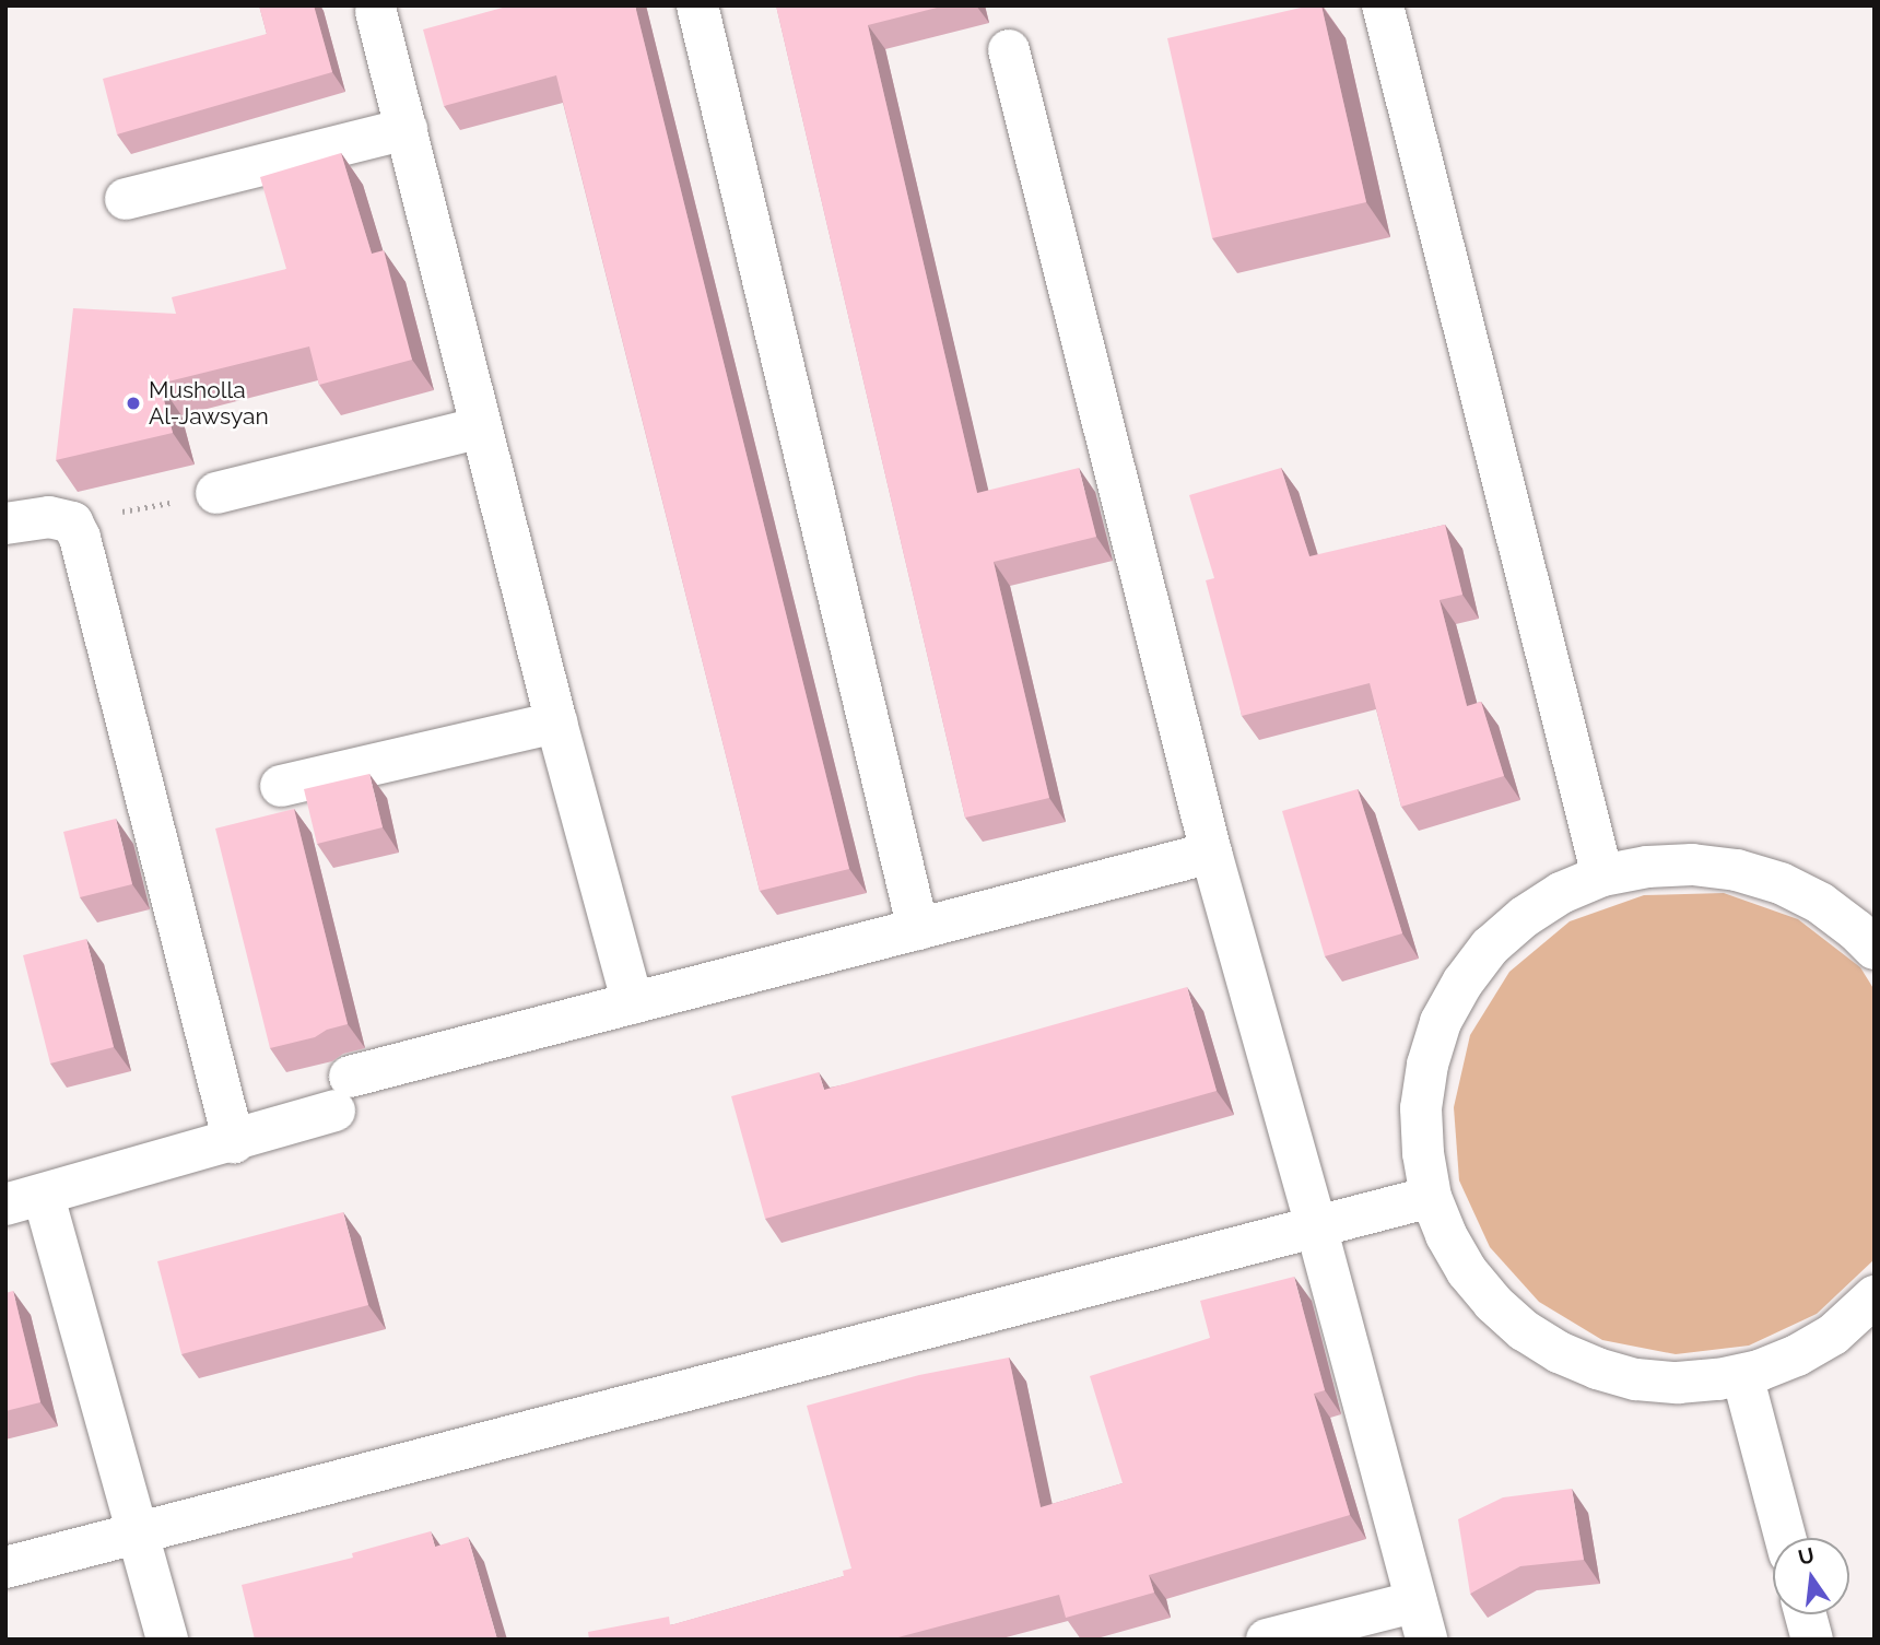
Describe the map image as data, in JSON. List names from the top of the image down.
{
  "places": ["Musholla Al-Jawsyan"],
  "north": "top"
}
